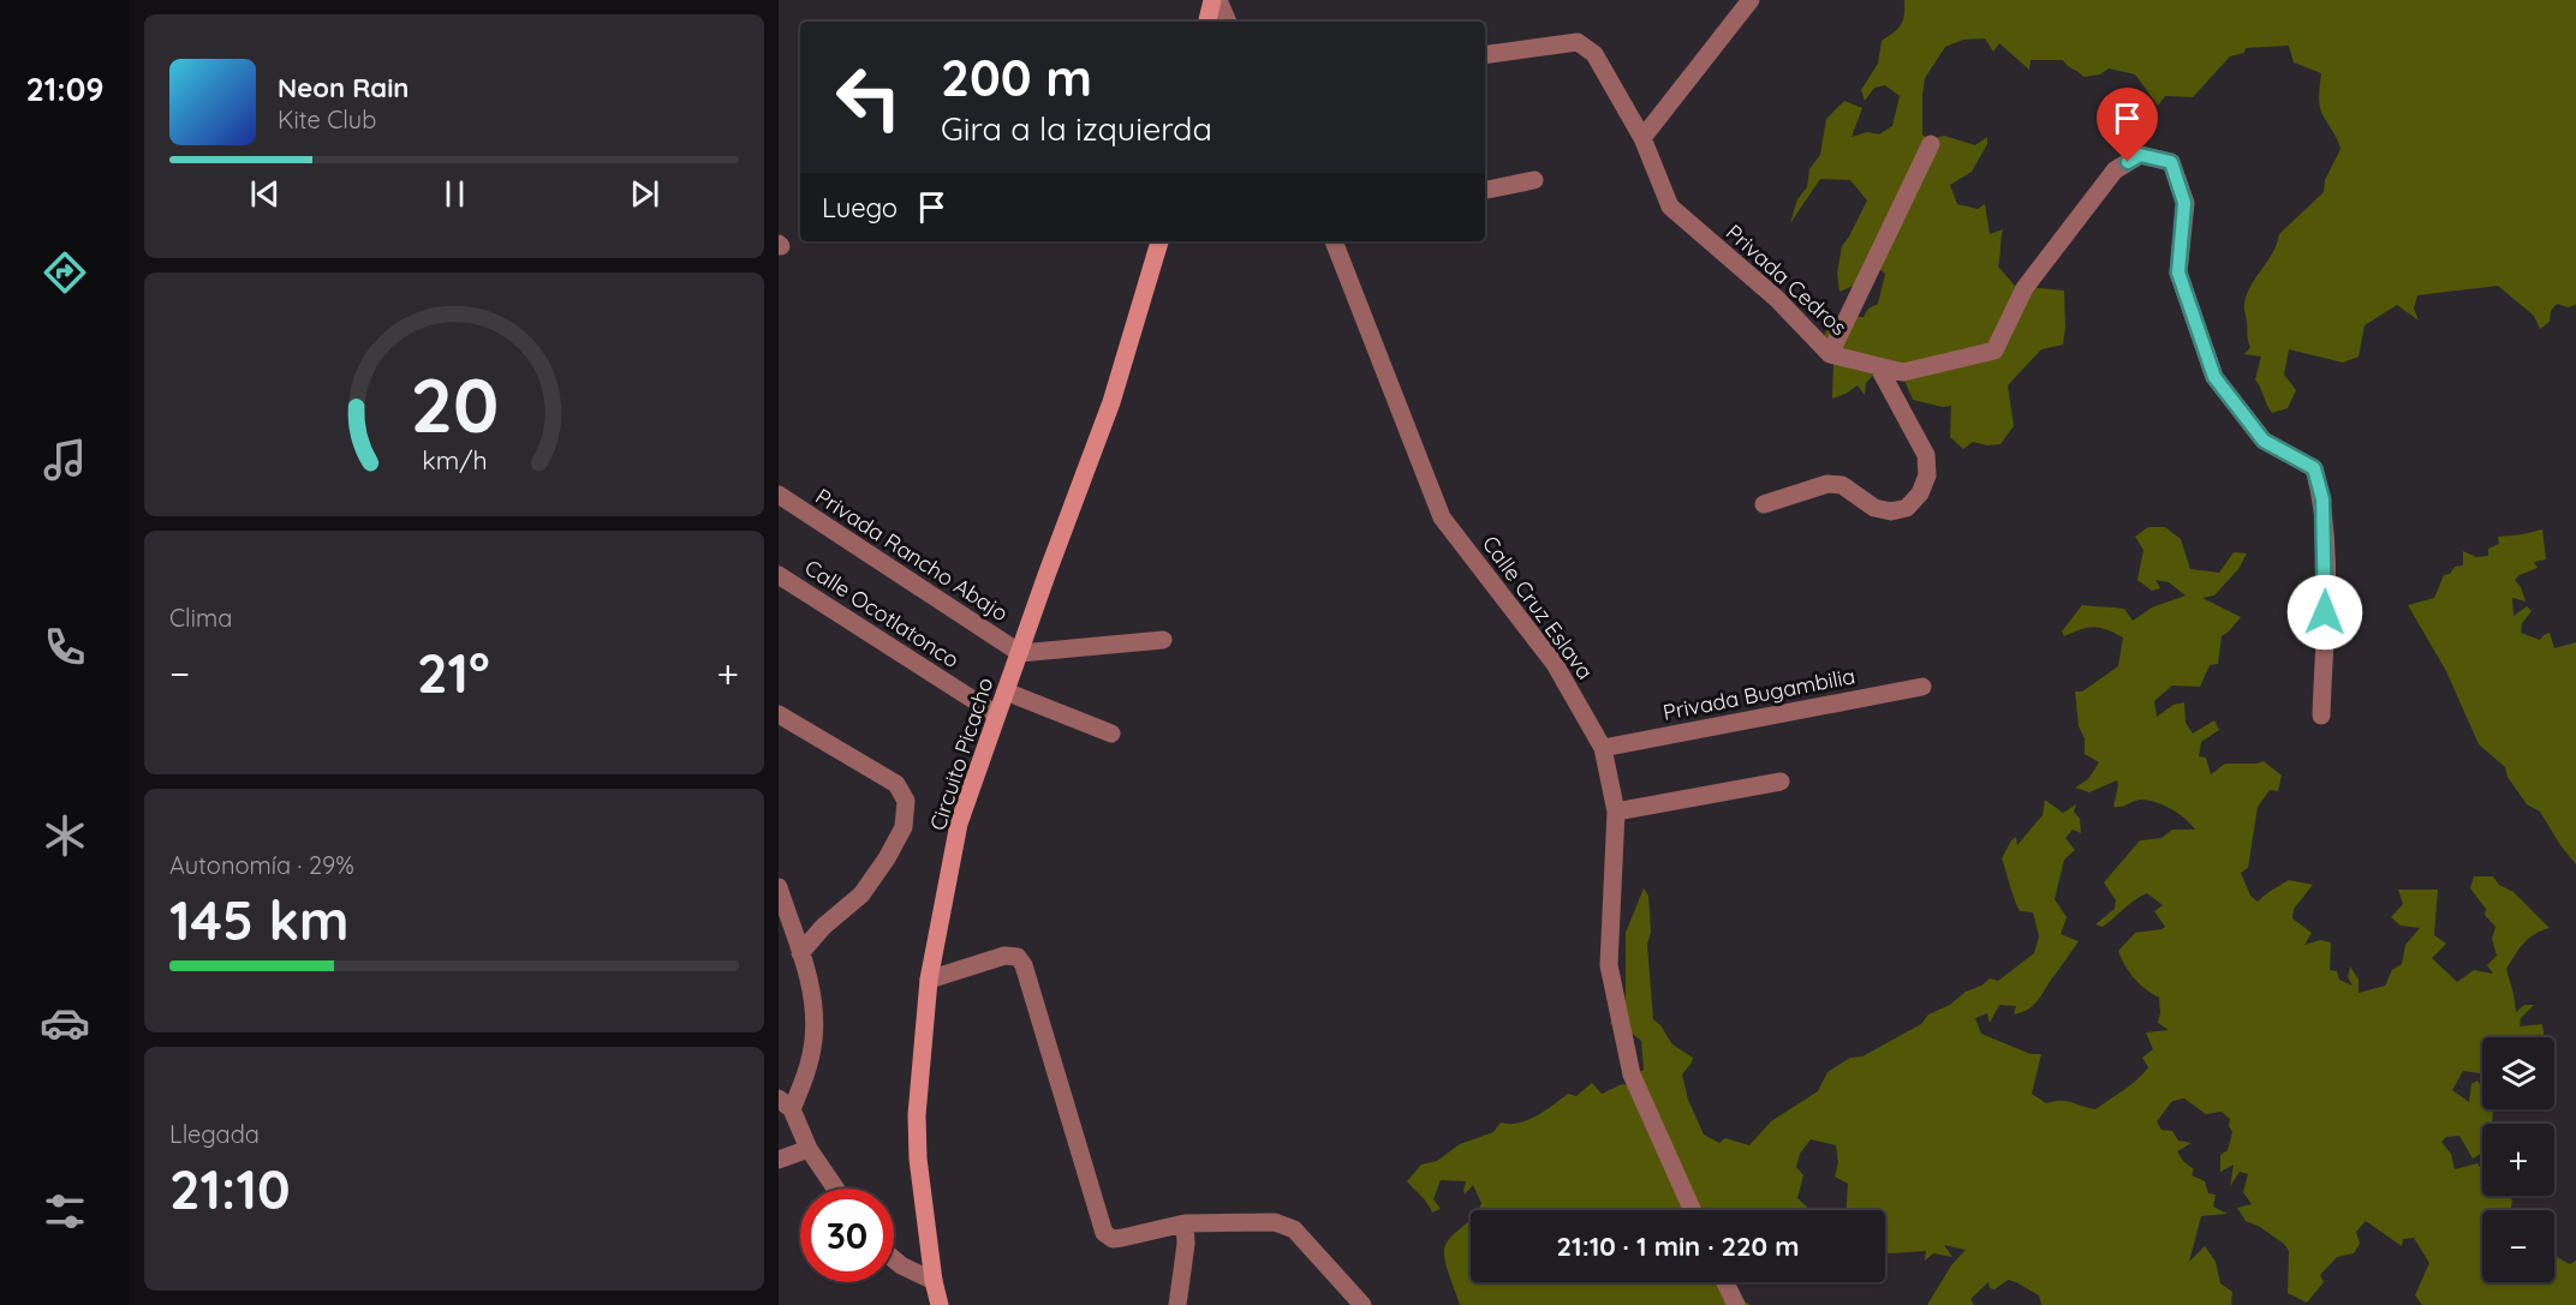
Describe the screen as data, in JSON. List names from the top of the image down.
{
  "streets": {
    "main road": ["Circuito Picacho"],
    "street": [
      "Privada Cedros",
      "Privada Rancho Abajo",
      "Calle Cruz Eslava",
      "Calle Ocotlatonco",
      "Privada Bugambilia"
    ]
  },
  "crossings": [
    ["Privada Rancho Abajo", "Circuito Picacho"],
    ["Calle Cruz Eslava", "Privada Bugambilia"],
    ["Calle Ocotlatonco", "Circuito Picacho"]
  ],
  "page": {
    "tabs": "21:09",
    "turn": ["200 m", "Gira a la izquierda"],
    "song": ["Neon Rain", "Kite Club"],
    "then": "Luego",
    "tile": [
      "Clima",
      ["Autonomía · 29%", "145 km"],
      ["Llegada", "21:10"]
    ],
    "heat": ["−", "21°", "+"],
    "map_buttons": ["+", "−"],
    "limit": "30",
    "trip": "21:10 · 1 min · 220 m",
    "gauge": ["20", "km/h"]
  }
}
